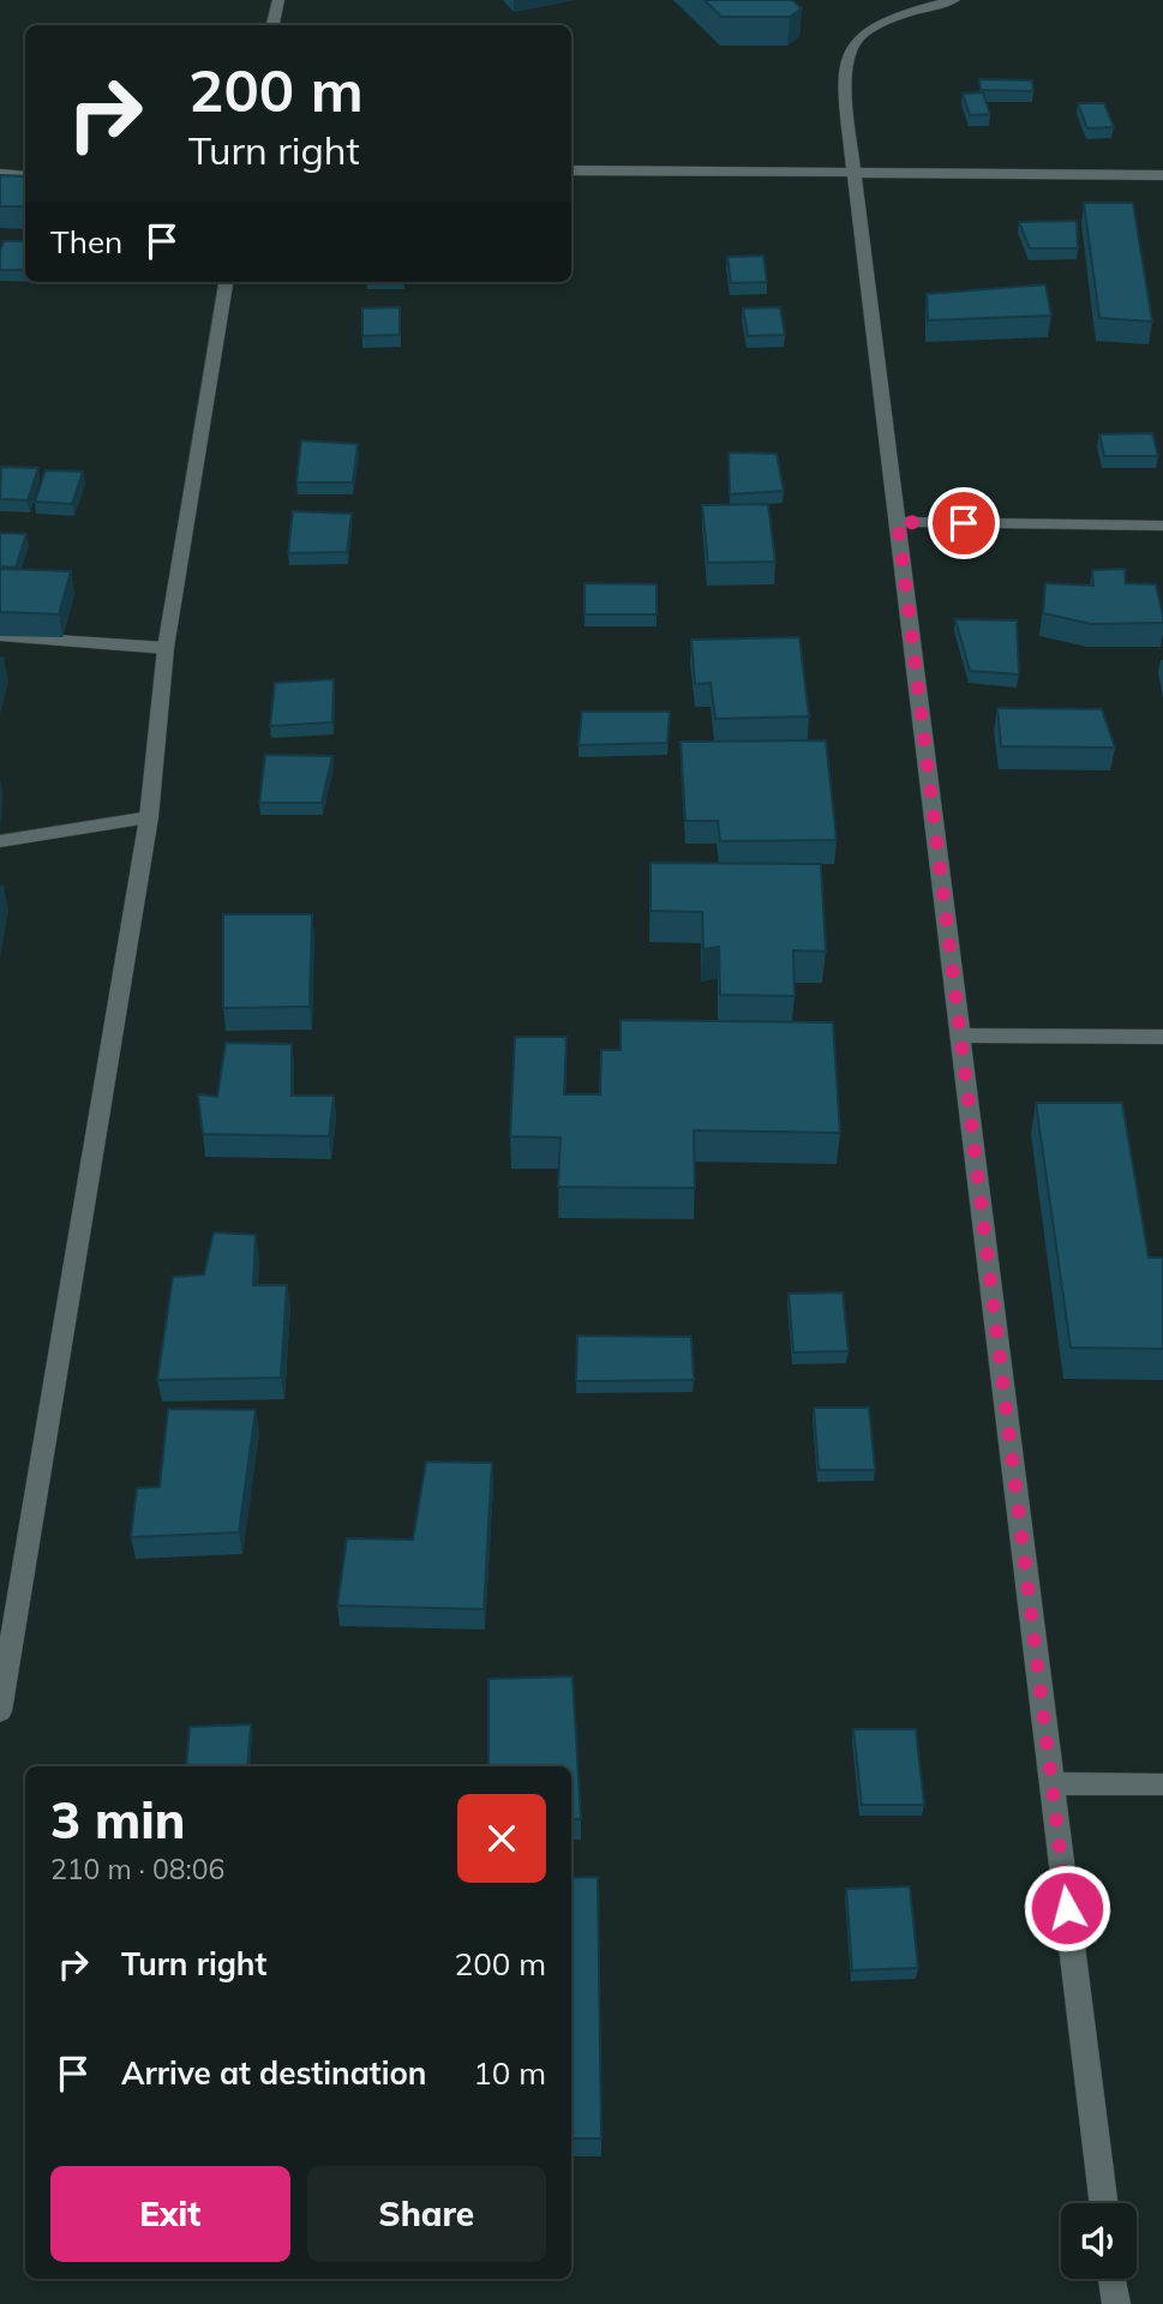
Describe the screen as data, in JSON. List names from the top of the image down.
{
  "page": {
    "turn": ["200 m", "Turn right"],
    "then": "Then",
    "heading": ["3 min", "210 m · 08:06"],
    "list": [
      {
        "name": "Turn right",
        "value": "200 m"
      },
      {
        "name": "Arrive at destination",
        "value": "10 m"
      }
    ],
    "buttons": ["Exit", "Share"]
  }
}
